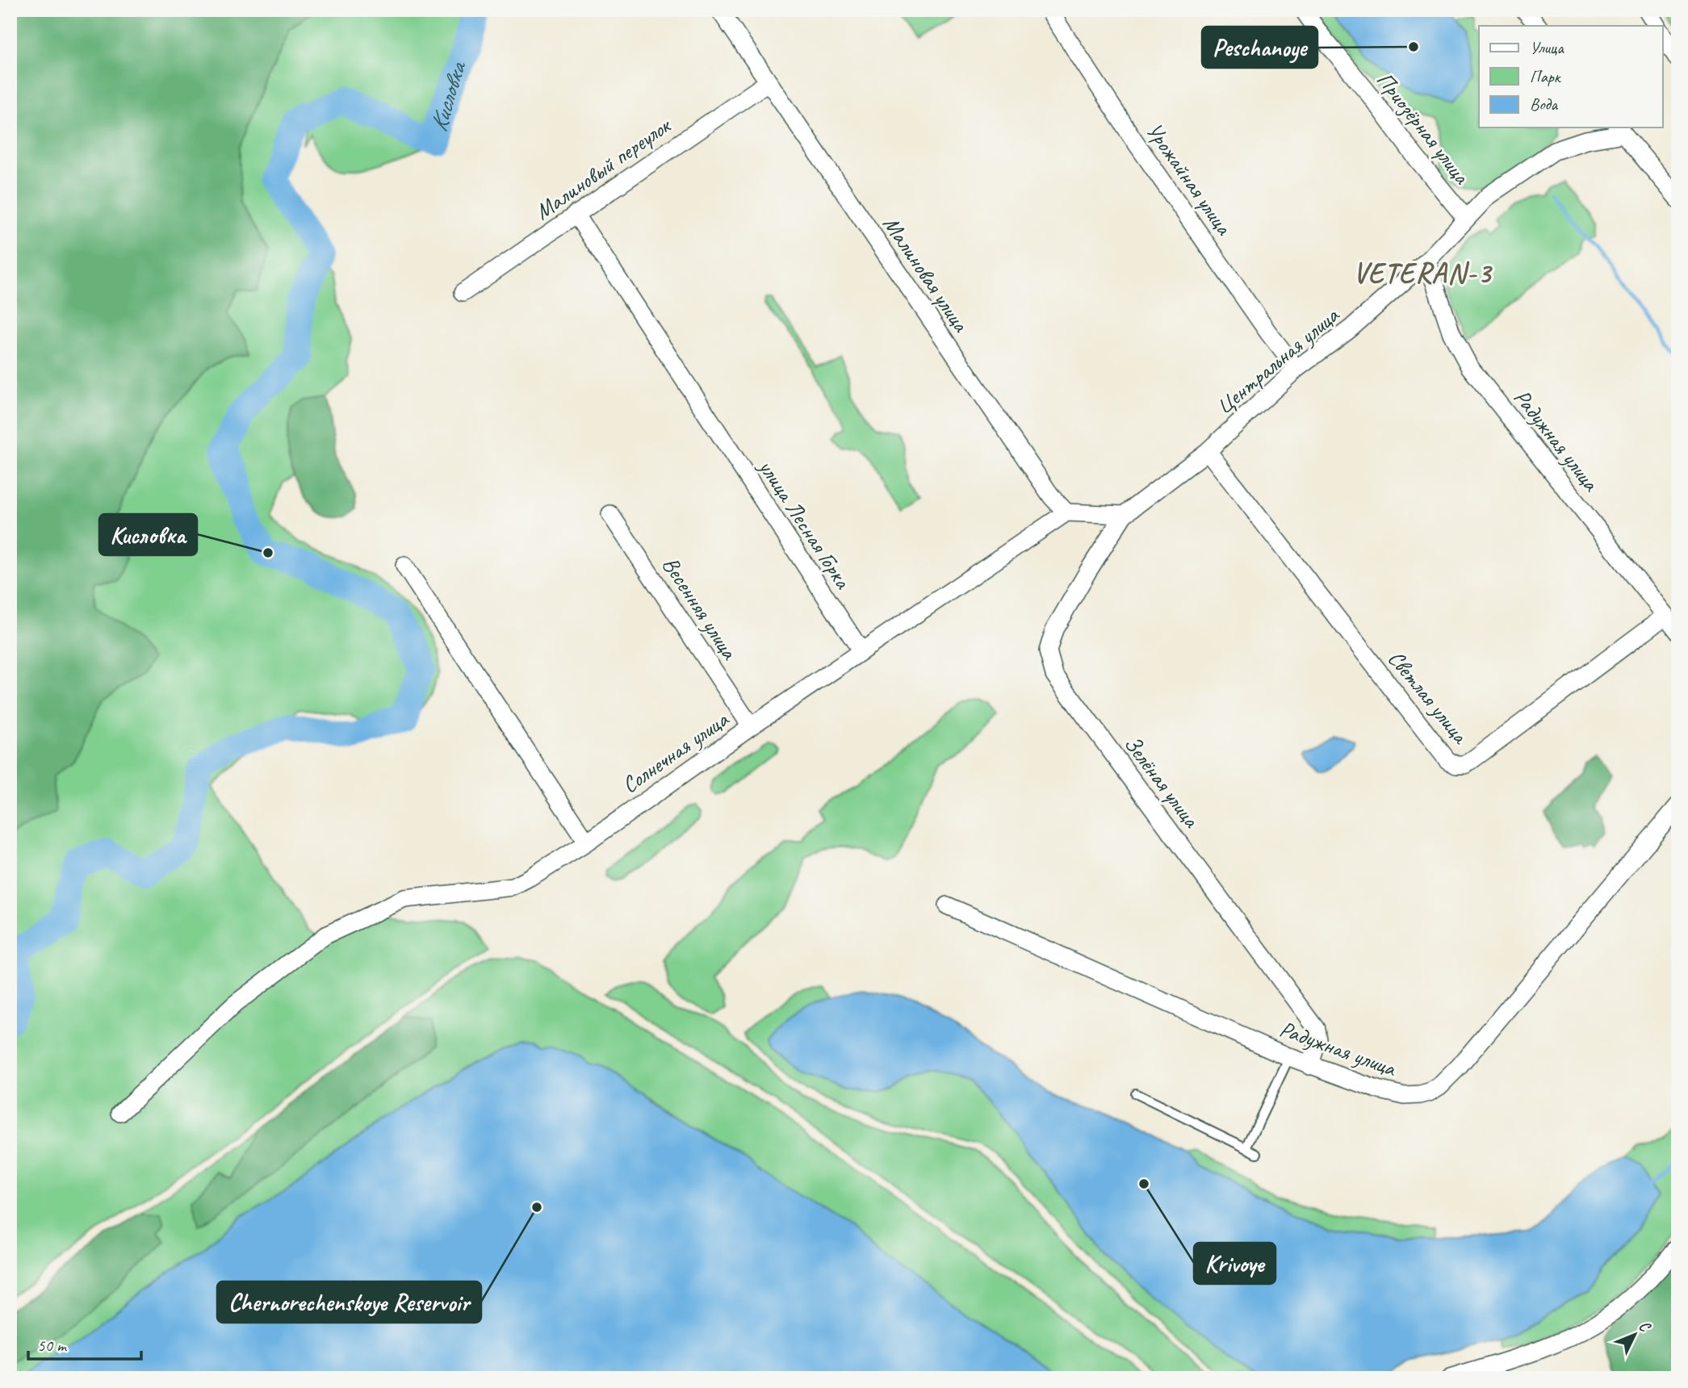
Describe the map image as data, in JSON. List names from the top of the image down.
{
  "streets": {
    "street": [
      "Приозёрная улица",
      "Малиновый переулок",
      "Урожайная улица",
      "Малиновая улица",
      "Центральная улица",
      "Радужная улица",
      "улица Лесная Горка",
      "Весенняя улица",
      "Светлая улица",
      "Солнечная улица",
      "Зелёная улица"
    ]
  },
  "crossings": [
    ["Приозёрная улица", "Центральная улица"],
    ["Малиновый переулок", "Малиновая улица"],
    ["Малиновый переулок", "улица Лесная Горка"],
    ["Урожайная улица", "Центральная улица"],
    ["Центральная улица", "Радужная улица"],
    ["Центральная улица", "Светлая улица"],
    ["Центральная улица", "Зелёная улица"],
    ["Радужная улица", "Светлая улица"],
    ["Радужная улица", "Зелёная улица"],
    ["улица Лесная Горка", "Солнечная улица"],
    ["Весенняя улица", "Солнечная улица"]
  ],
  "districts": ["VETERAN-3"],
  "water": ["Кисловка"],
  "places": [
    "Peschanoye",
    "Кисловка",
    "Krivoye",
    "Chernorechenskoye Reservoir"
  ],
  "legend": ["Улица", "Парк", "Вода"],
  "scale_bar": "50 m",
  "north": "top right"
}
